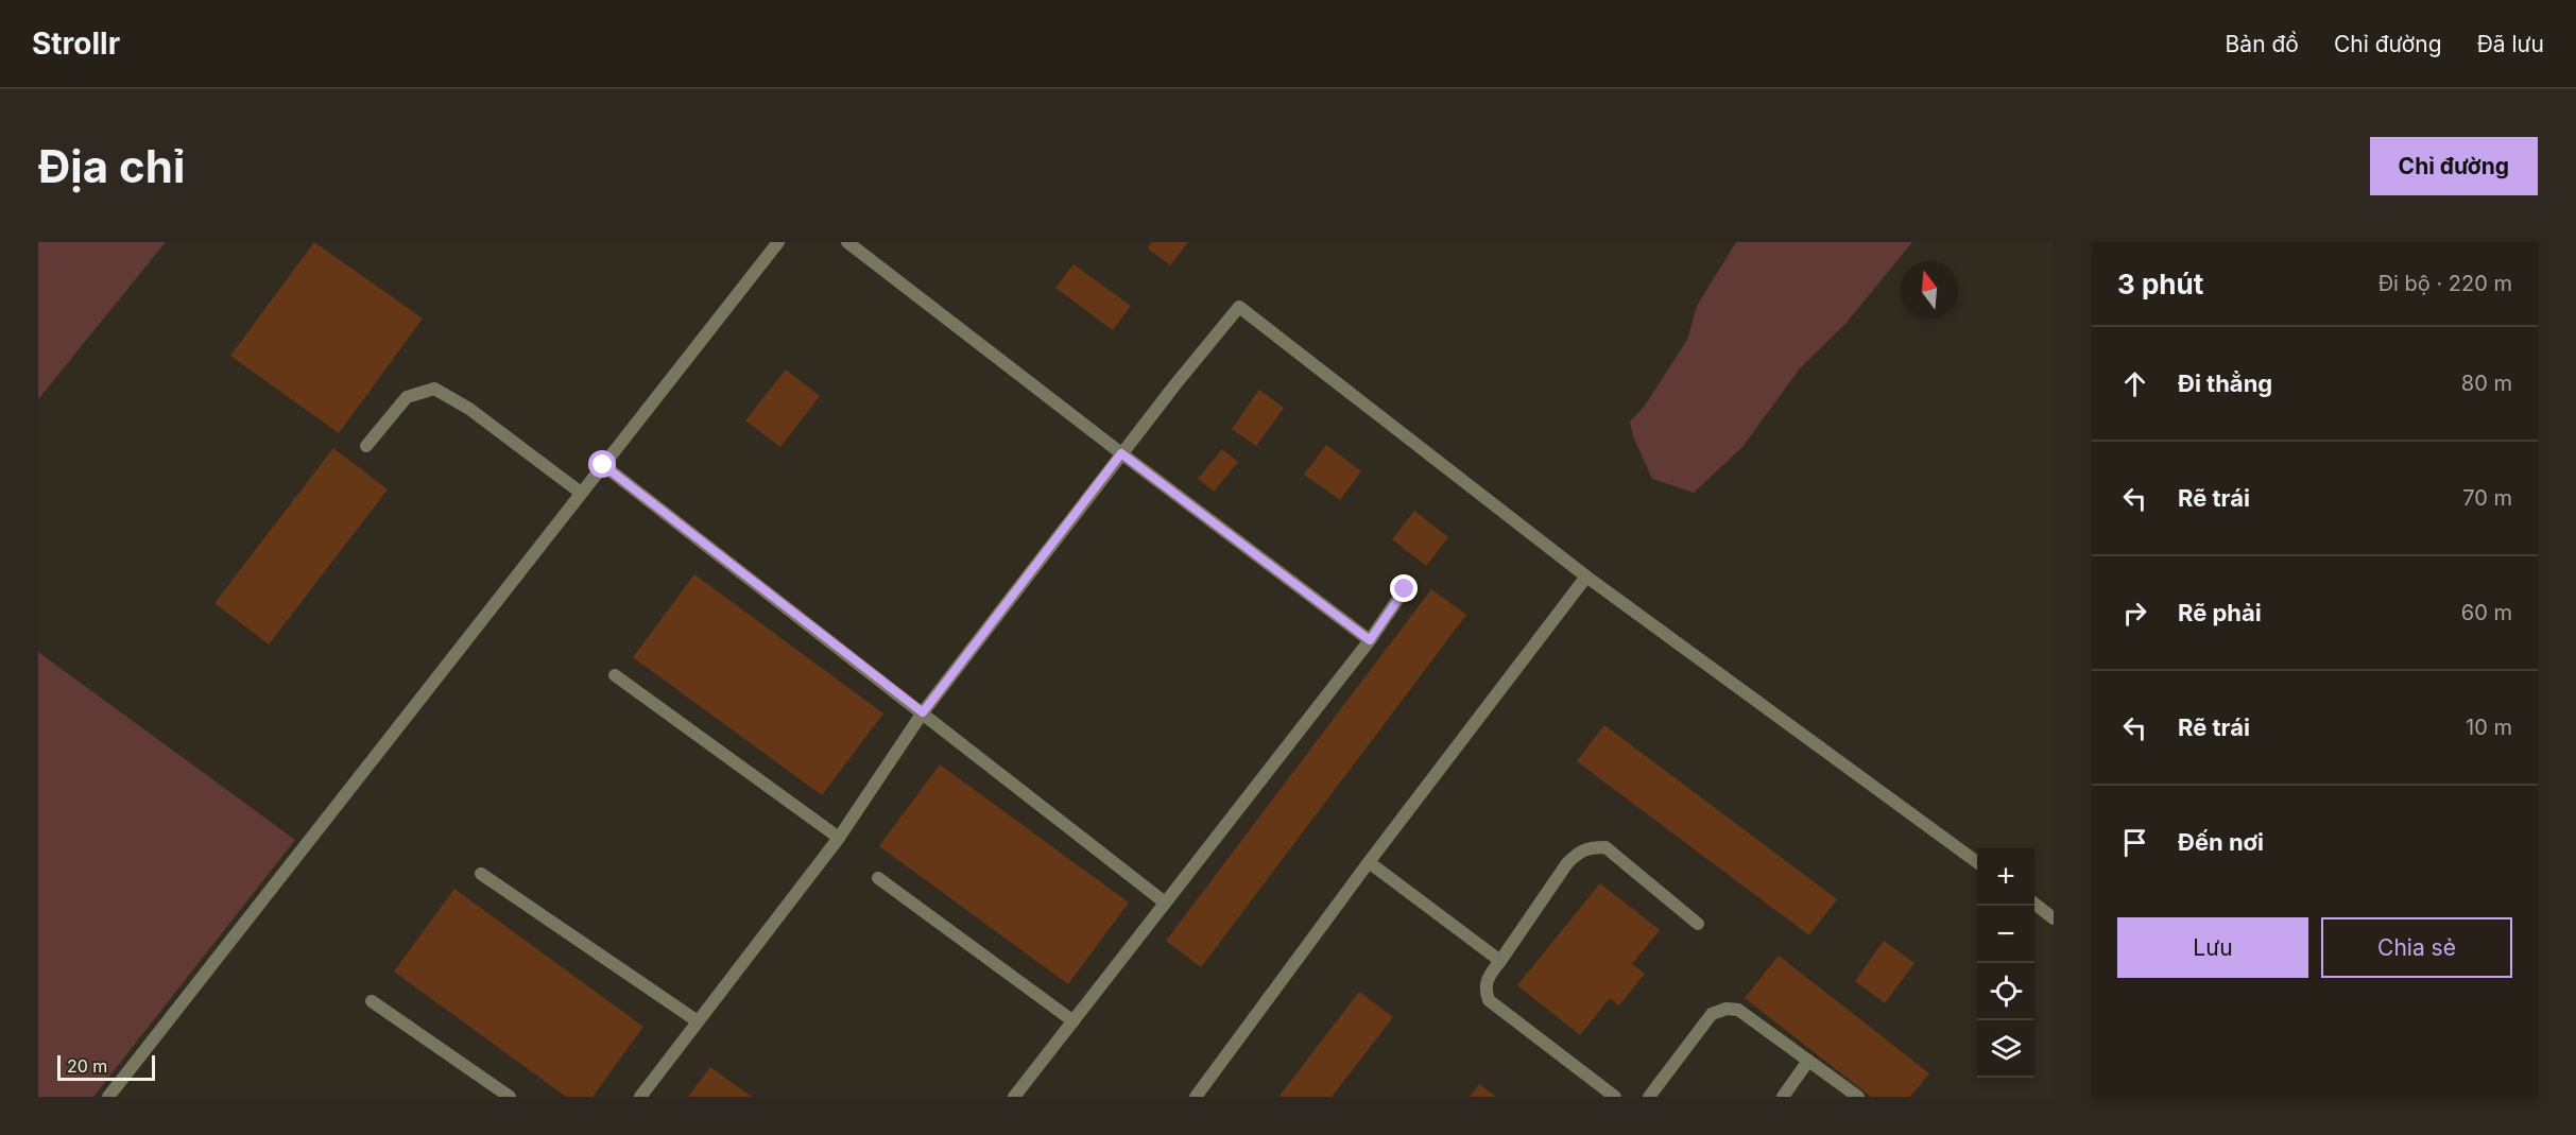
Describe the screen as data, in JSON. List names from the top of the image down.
{
  "scale_bar": "20 m",
  "north": "top",
  "page": {
    "header": "Strollr",
    "nav": ["Bản đồ", "Chỉ đường", "Đã lưu"],
    "buttons": [
      "Chỉ đường",
      ["Lưu", "Chia sẻ"]
    ],
    "title": "Địa chỉ",
    "heading": ["3 phút", "Đi bộ · 220 m"],
    "list": [
      ["Đi thẳng", "80 m"],
      ["Rẽ trái", "70 m"],
      ["Rẽ phải", "60 m"],
      ["Rẽ trái", "10 m"],
      "Đến nơi"
    ],
    "map_buttons": ["+", "−"],
    "scale": "20 m"
  }
}
